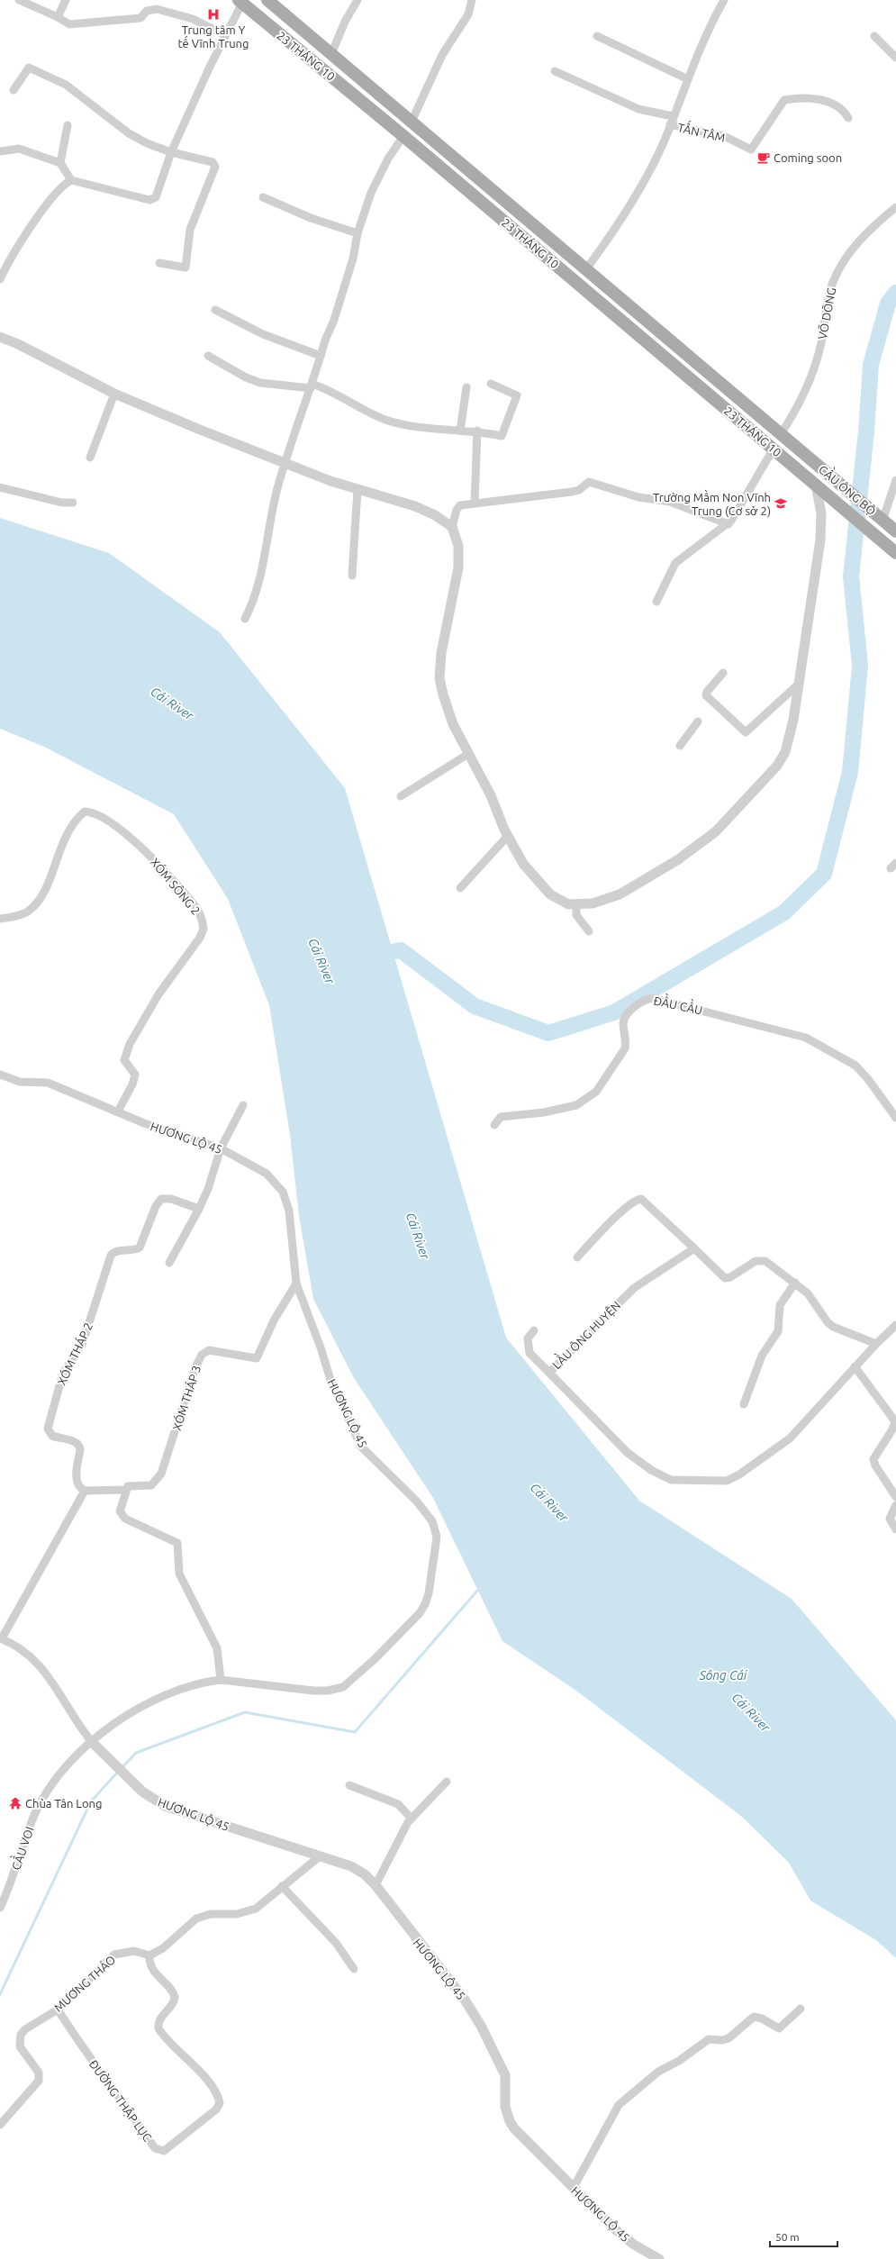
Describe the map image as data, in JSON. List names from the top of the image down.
{
  "streets": {
    "main road": ["23 THÁNG 10", "CẦU ÔNG BỘ"],
    "street": [
      "TẤN TÂM",
      "VÕ DÕNG",
      "XÓM SÔNG 2",
      "ĐẦU CẦU",
      "HƯƠNG LỘ 45",
      "LẦU ÔNG HUYỆN",
      "XÓM THÁP 2",
      "XÓM THÁP 3",
      "CẦU VOI",
      "MƯƠNG THÁO",
      "ĐƯỜNG THẬP LỤC"
    ]
  },
  "crossings": [
    ["23 THÁNG 10", "VÕ DÕNG"],
    ["23 THÁNG 10", "CẦU ÔNG BỘ"],
    ["XÓM SÔNG 2", "HƯƠNG LỘ 45"],
    ["HƯƠNG LỘ 45", "XÓM THÁP 3"],
    ["HƯƠNG LỘ 45", "CẦU VOI"],
    ["XÓM THÁP 2", "XÓM THÁP 3"],
    ["MƯƠNG THÁO", "ĐƯỜNG THẬP LỤC"]
  ],
  "water": ["Cái River", "Sông Cái"],
  "places": {
    "hospital": ["Trung tâm Y tế Vĩnh Trung"],
    "cafe": ["Coming soon"],
    "school or university": ["Trường Mầm Non Vĩnh Trung (Cơ sở 2)"],
    "temple": ["Chùa Tân Long"]
  },
  "scale_bar": "50 m"
}
